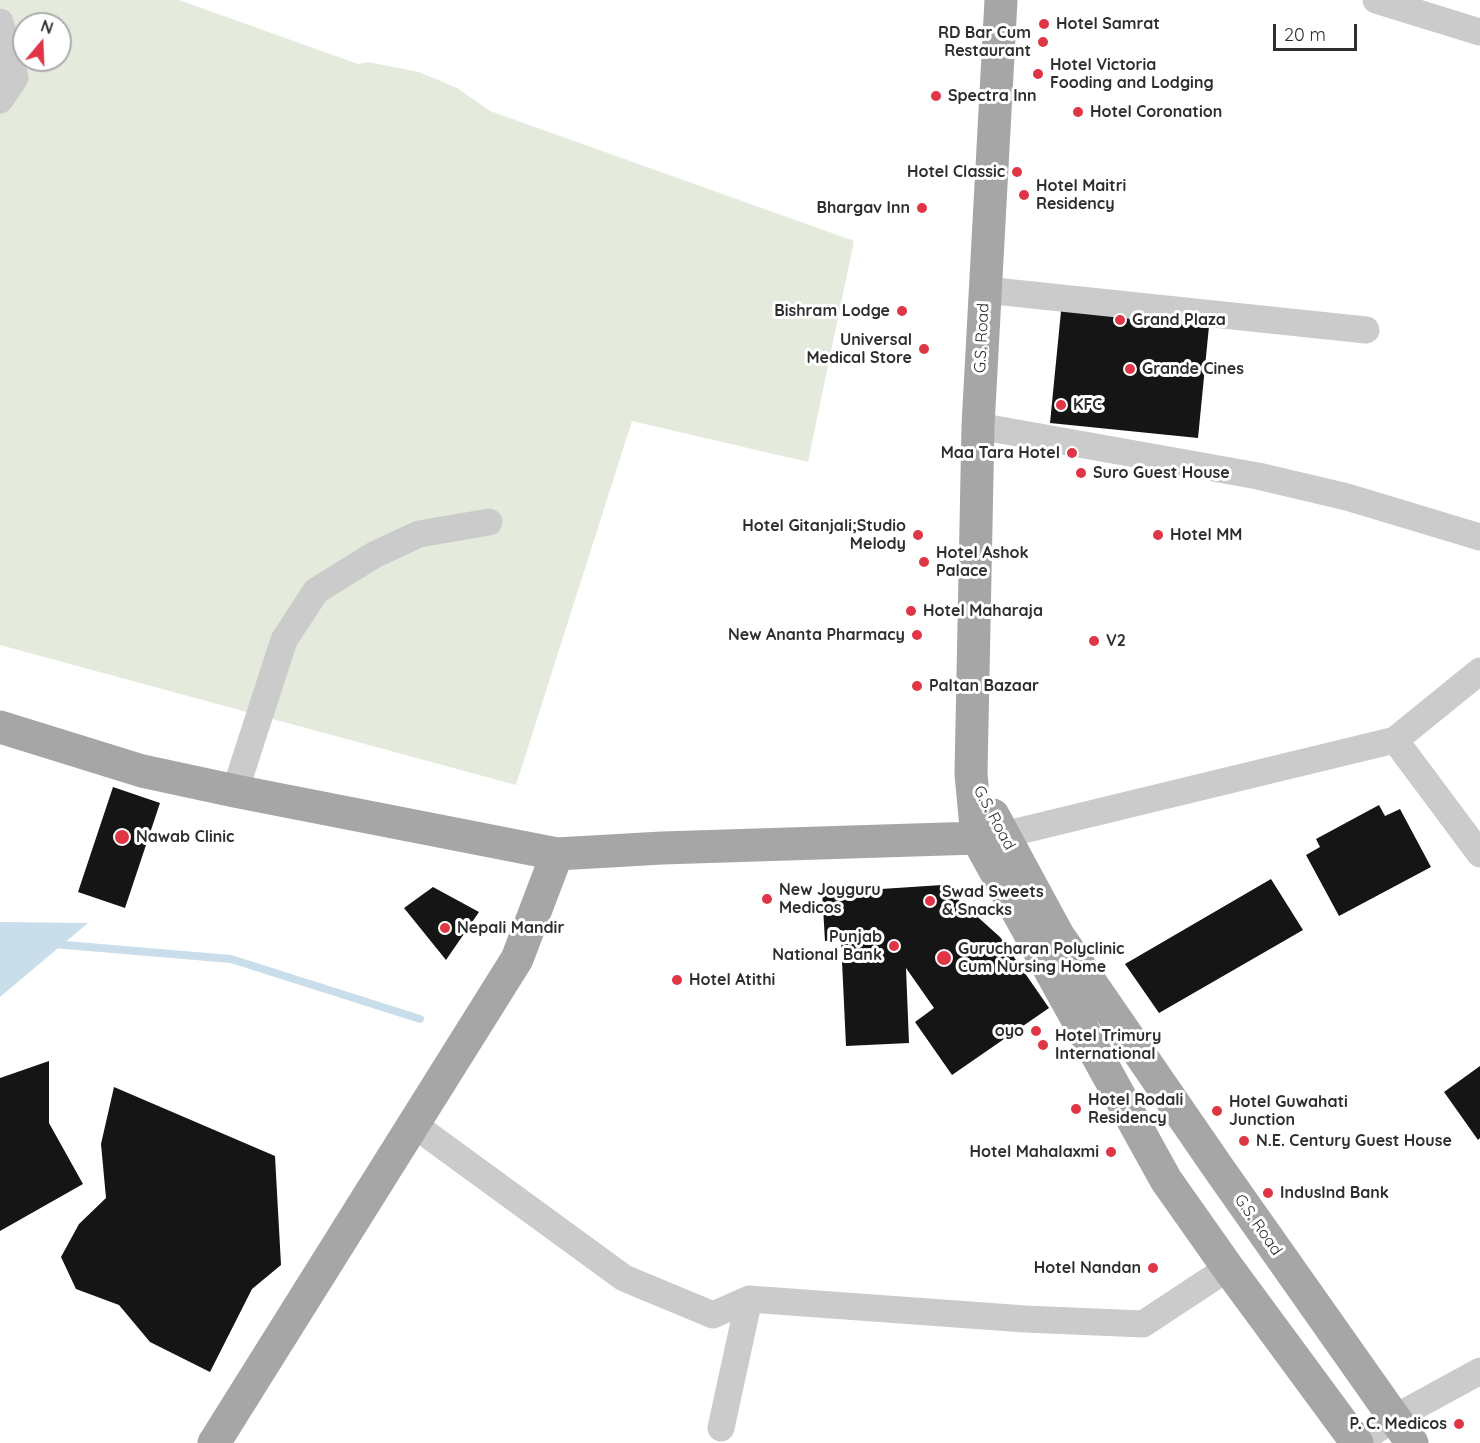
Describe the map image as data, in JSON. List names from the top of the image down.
{
  "streets": {
    "main road": ["G.S. Road"]
  },
  "places": [
    "Hotel Samrat",
    "RD Bar Cum Restaurant",
    "Hotel Victoria Fooding and Lodging",
    "Spectra Inn",
    "Hotel Coronation",
    "Hotel Classic",
    "Hotel Maitri Residency",
    "Bhargav Inn",
    "Bishram Lodge",
    "Grand Plaza",
    "Universal Medical Store",
    "Grande Cines",
    "KFC",
    "Maa Tara Hotel",
    "Suro Guest House",
    "Hotel Gitanjali;Studio Melody",
    "Hotel MM",
    "Hotel Ashok Palace",
    "Hotel Maharaja",
    "New Ananta Pharmacy",
    "V2",
    "Paltan Bazaar",
    "Nawab Clinic",
    "New Joyguru Medicos",
    "Swad Sweets & Snacks",
    "Nepali Mandir",
    "Punjab National Bank",
    "Gurucharan Polyclinic Cum Nursing Home",
    "Hotel Atithi",
    "oyo",
    "Hotel Trimury International",
    "Hotel Rodali Residency",
    "Hotel Guwahati Junction",
    "N.E. Century Guest House",
    "Hotel Mahalaxmi",
    "IndusInd Bank",
    "Hotel Nandan",
    "P. C. Medicos"
  ],
  "scale_bar": "20 m",
  "north": "top"
}
